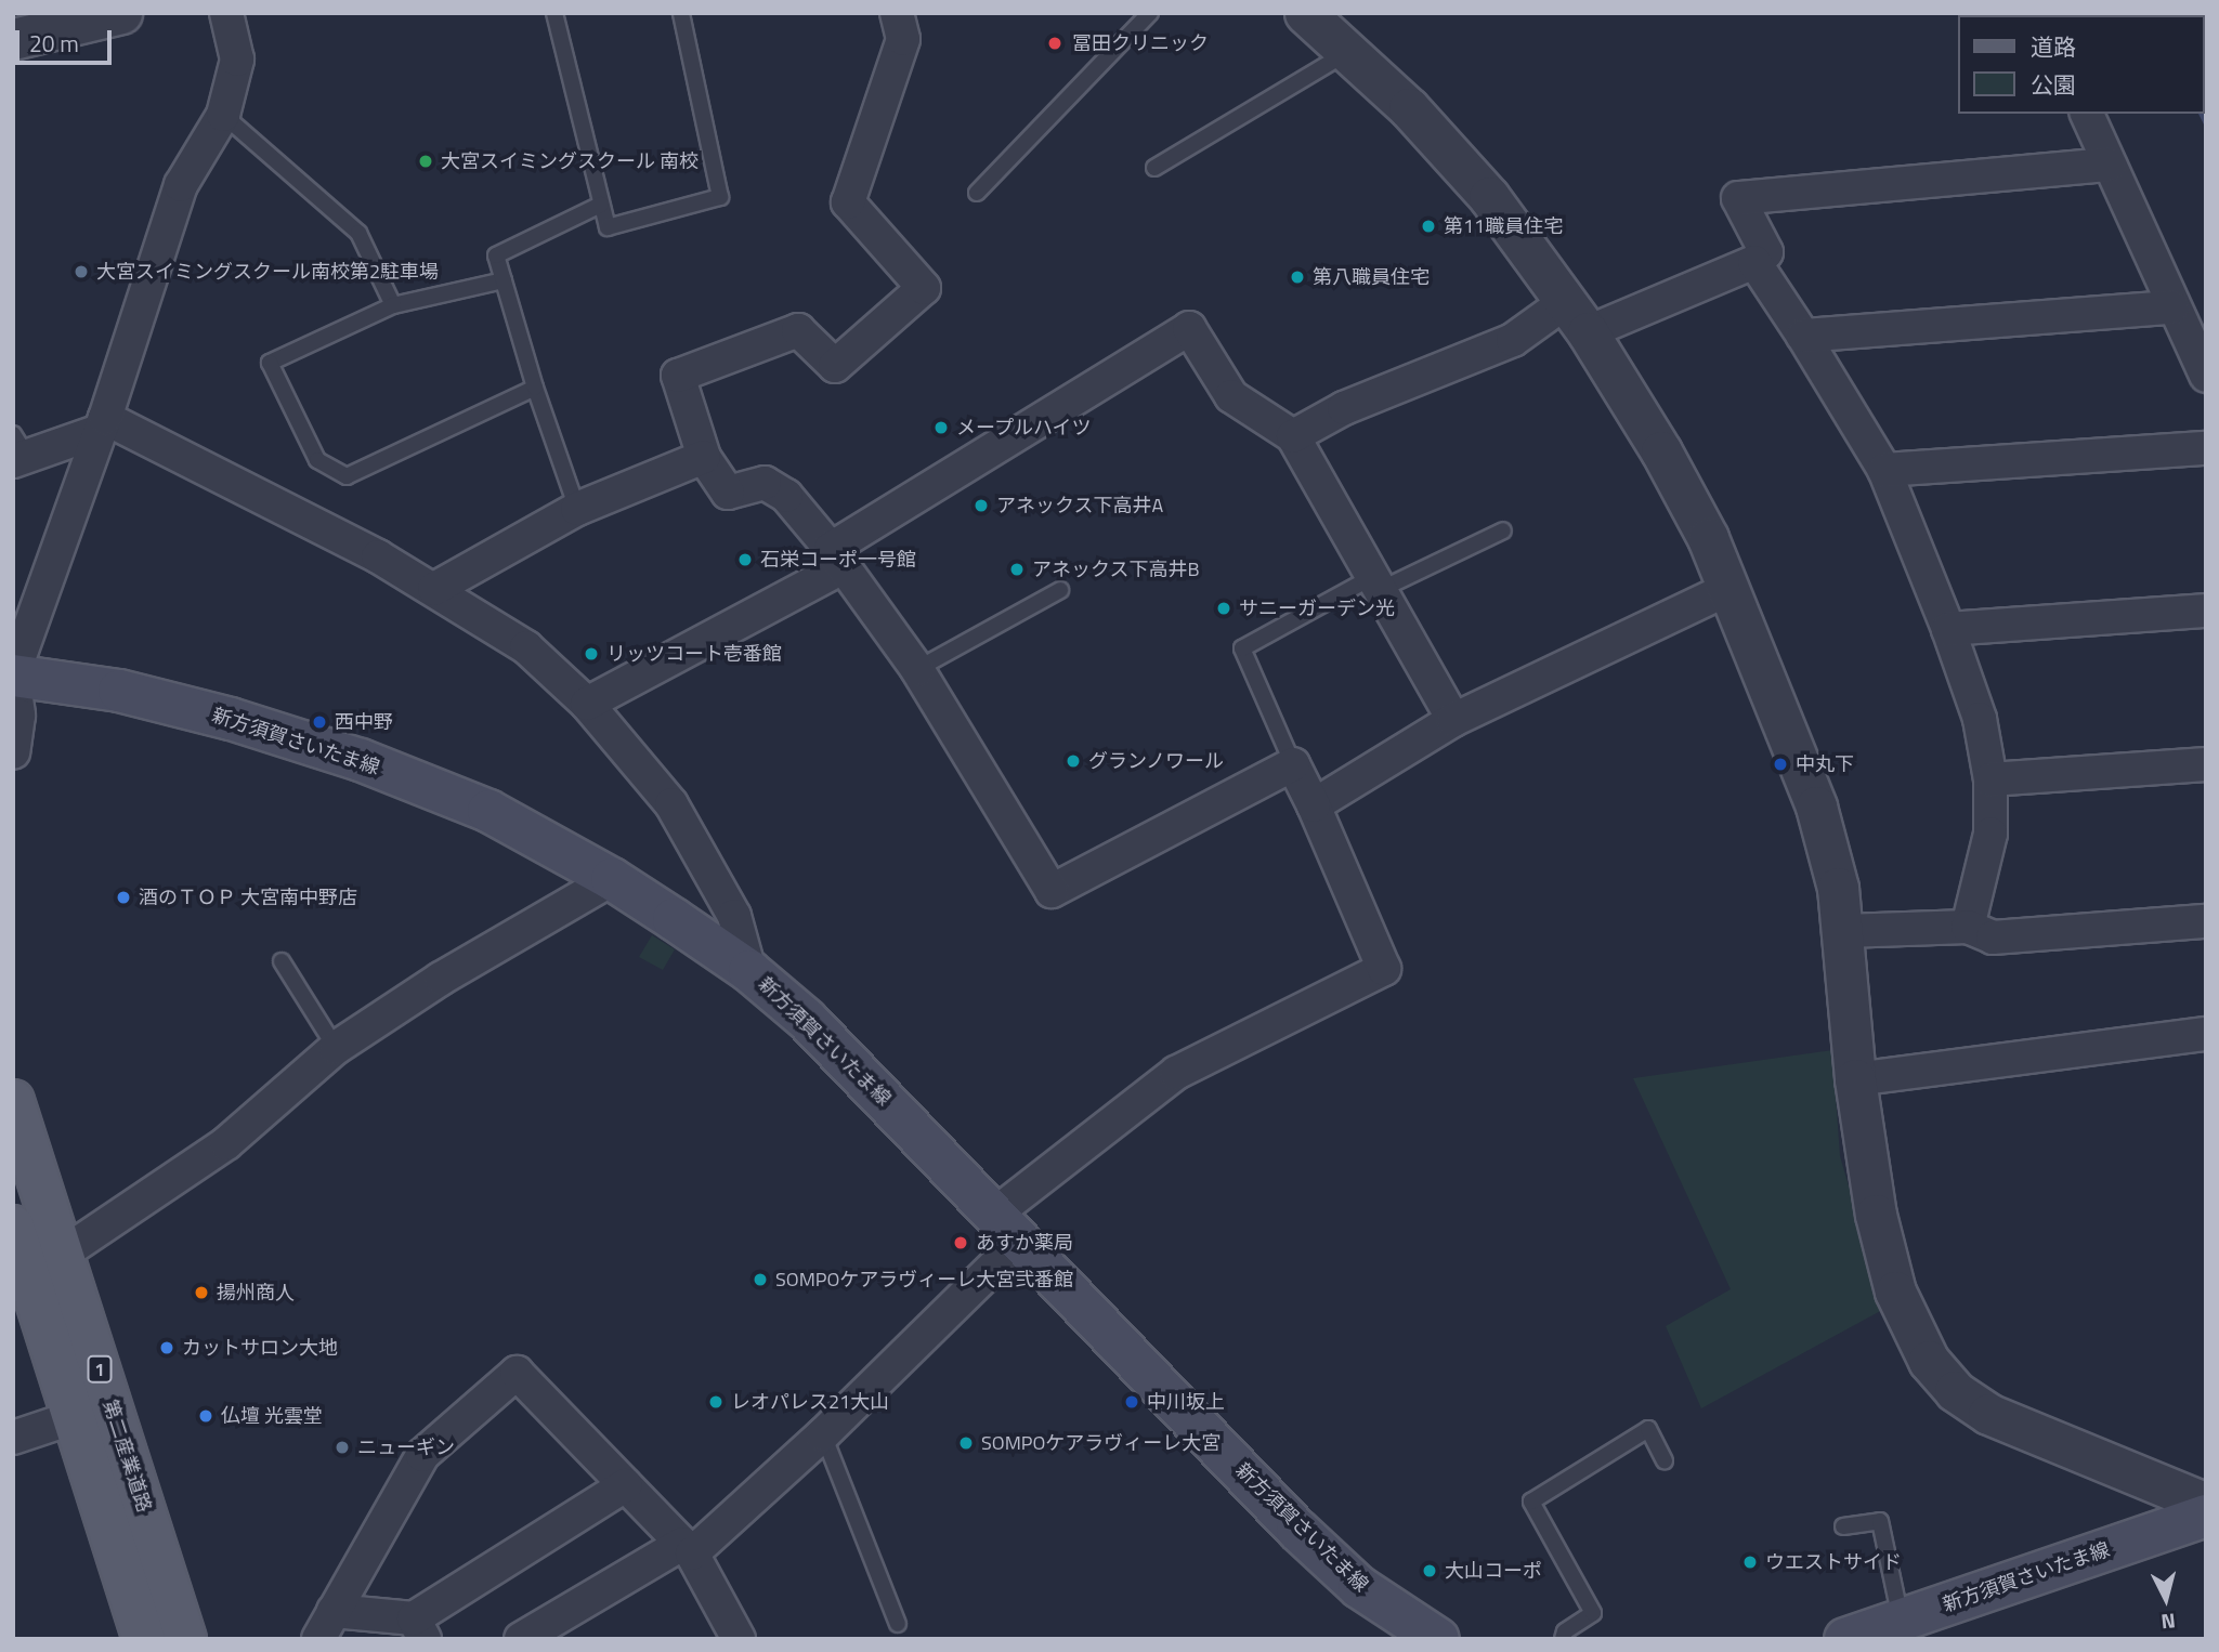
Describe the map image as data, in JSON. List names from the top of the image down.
{
  "streets": {
    "main road": ["新方須賀さいたま線", "1", "第二産業道路"]
  },
  "places": [
    "冨田クリニック",
    "大宮スイミングスクール 南校",
    "第11職員住宅",
    "大宮スイミングスクール南校第2駐車場",
    "第八職員住宅",
    "メープルハイツ",
    "アネックス下高井A",
    "石栄コーポ一号館",
    "アネックス下高井B",
    "サニーガーデン光",
    "リッツコート壱番館",
    "西中野",
    "グランノワール",
    "中丸下",
    "酒のＴＯＰ 大宮南中野店",
    "あすか薬局",
    "SOMPOケアラヴィーレ大宮弐番館",
    "揚州商人",
    "カットサロン大地",
    "レオパレス21大山",
    "中川坂上",
    "仏壇 光雲堂",
    "SOMPOケアラヴィーレ大宮",
    "ニューギン",
    "ウエストサイド",
    "大山コーポ"
  ],
  "legend": ["道路", "公園"],
  "scale_bar": "20 m",
  "north": "bottom"
}
